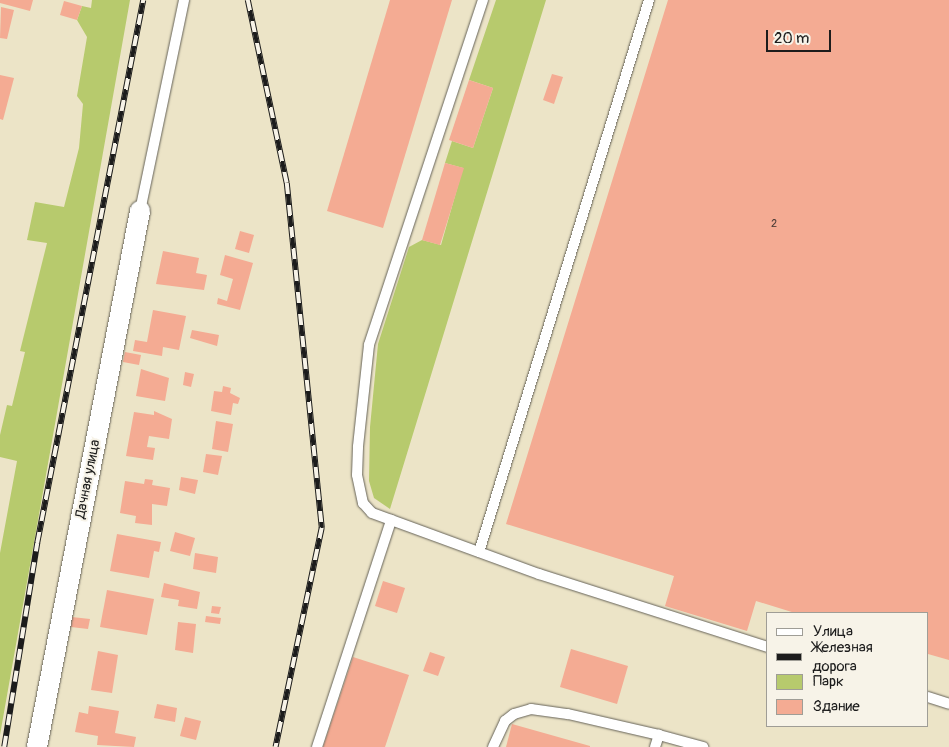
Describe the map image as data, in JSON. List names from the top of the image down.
{
  "streets": {
    "street": ["Дачная улица"]
  },
  "house_numbers": ["2"],
  "legend": [
    "Улица",
    "Железная дорога",
    "Парк",
    "Здание"
  ],
  "scale_bar": "20 m"
}
